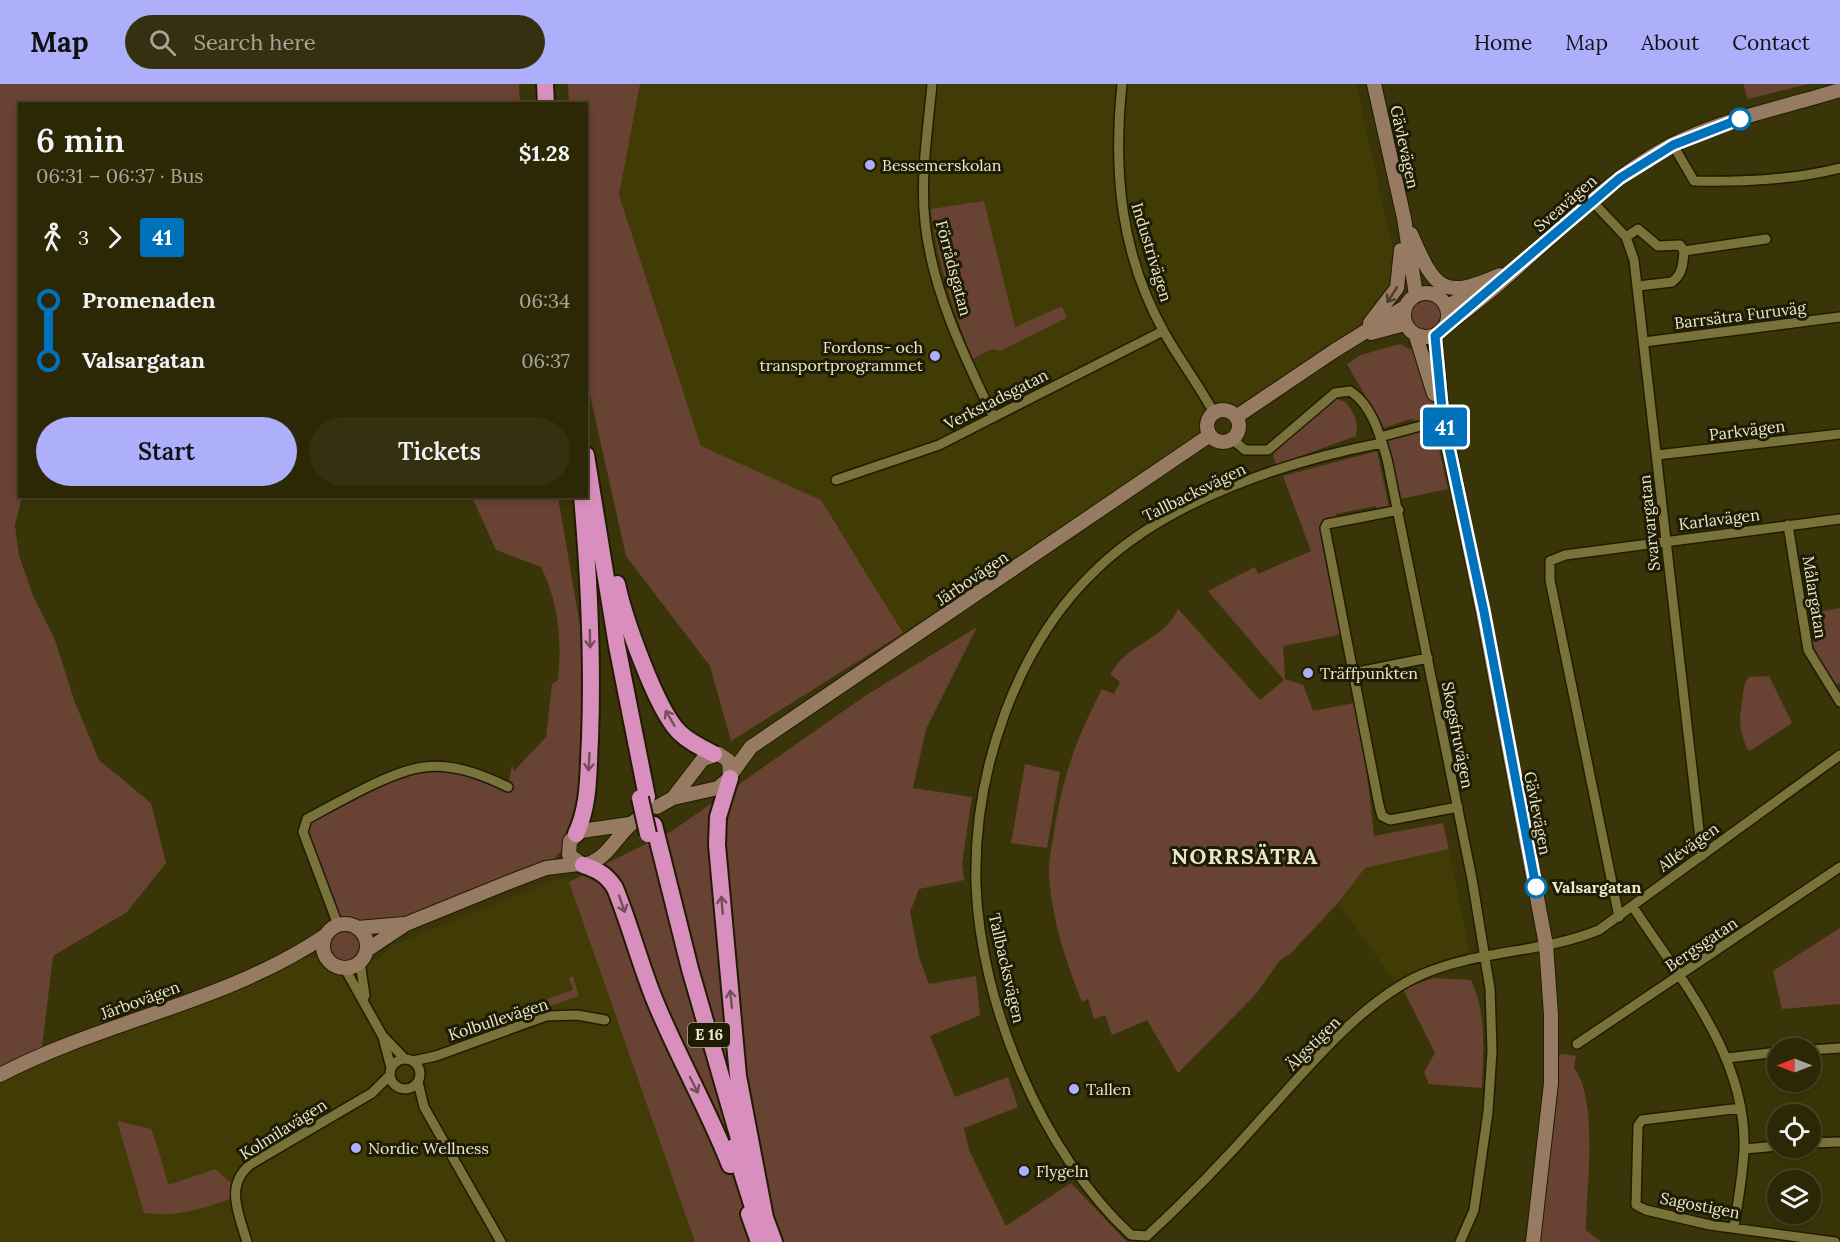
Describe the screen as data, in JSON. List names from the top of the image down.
{
  "streets": {
    "highway": ["E 16"],
    "main road": ["Gävlevägen", "Sveavägen", "Järbovägen"],
    "street": [
      "Industrivägen",
      "Förrådsgatan",
      "Barrsätra Furuväg",
      "Verkstadsgatan",
      "Parkvägen",
      "Tallbacksvägen",
      "Karlavägen",
      "Svarvargatan",
      "Målargatan",
      "Skogsfruvägen",
      "Allévägen",
      "Bergsgatan",
      "Kolbullevägen",
      "Älgstigen",
      "Kolmilavägen",
      "Sagostigen"
    ]
  },
  "crossings": [
    ["Gävlevägen", "Sveavägen"],
    ["Gävlevägen", "Tallbacksvägen"],
    ["Gävlevägen", "Allévägen"],
    ["Gävlevägen", "Älgstigen"],
    ["Sveavägen", "Svarvargatan"],
    ["Industrivägen", "Verkstadsgatan"],
    ["Industrivägen", "Järbovägen"],
    ["Industrivägen", "Skogsfruvägen"],
    ["Förrådsgatan", "Verkstadsgatan"],
    ["Barrsätra Furuväg", "Svarvargatan"],
    ["Parkvägen", "Svarvargatan"],
    ["Tallbacksvägen", "Skogsfruvägen"],
    ["Tallbacksvägen", "Älgstigen"],
    ["Karlavägen", "Svarvargatan"],
    ["Karlavägen", "Målargatan"],
    ["Karlavägen", "Allévägen"],
    ["Svarvargatan", "Allévägen"],
    ["Järbovägen", "Skogsfruvägen"],
    ["Järbovägen", "E 16"],
    ["Skogsfruvägen", "Älgstigen"],
    ["Allévägen", "Älgstigen"],
    ["Kolbullevägen", "Kolmilavägen"]
  ],
  "districts": ["NORRSÄTRA"],
  "places": [
    "Bessemerskolan",
    "Fordons- och transportprogrammet",
    "Träffpunkten",
    "Valsargatan",
    "Tallen",
    "Nordic Wellness",
    "Flygeln"
  ],
  "lines": ["bus line 41"],
  "north": "left",
  "page": {
    "header": "Map",
    "search": "Search here",
    "nav": [
      "Home",
      "Map",
      "About",
      "Contact"
    ],
    "on_map": "41",
    "heading": ["6 min", "06:31 – 06:37 · Bus", "$1.28"],
    "legs": ["3", "41"],
    "list": [
      {
        "name": "Promenaden",
        "value": "06:34"
      },
      {
        "name": "Valsargatan",
        "value": "06:37"
      }
    ],
    "buttons": ["Start", "Tickets"]
  }
}
